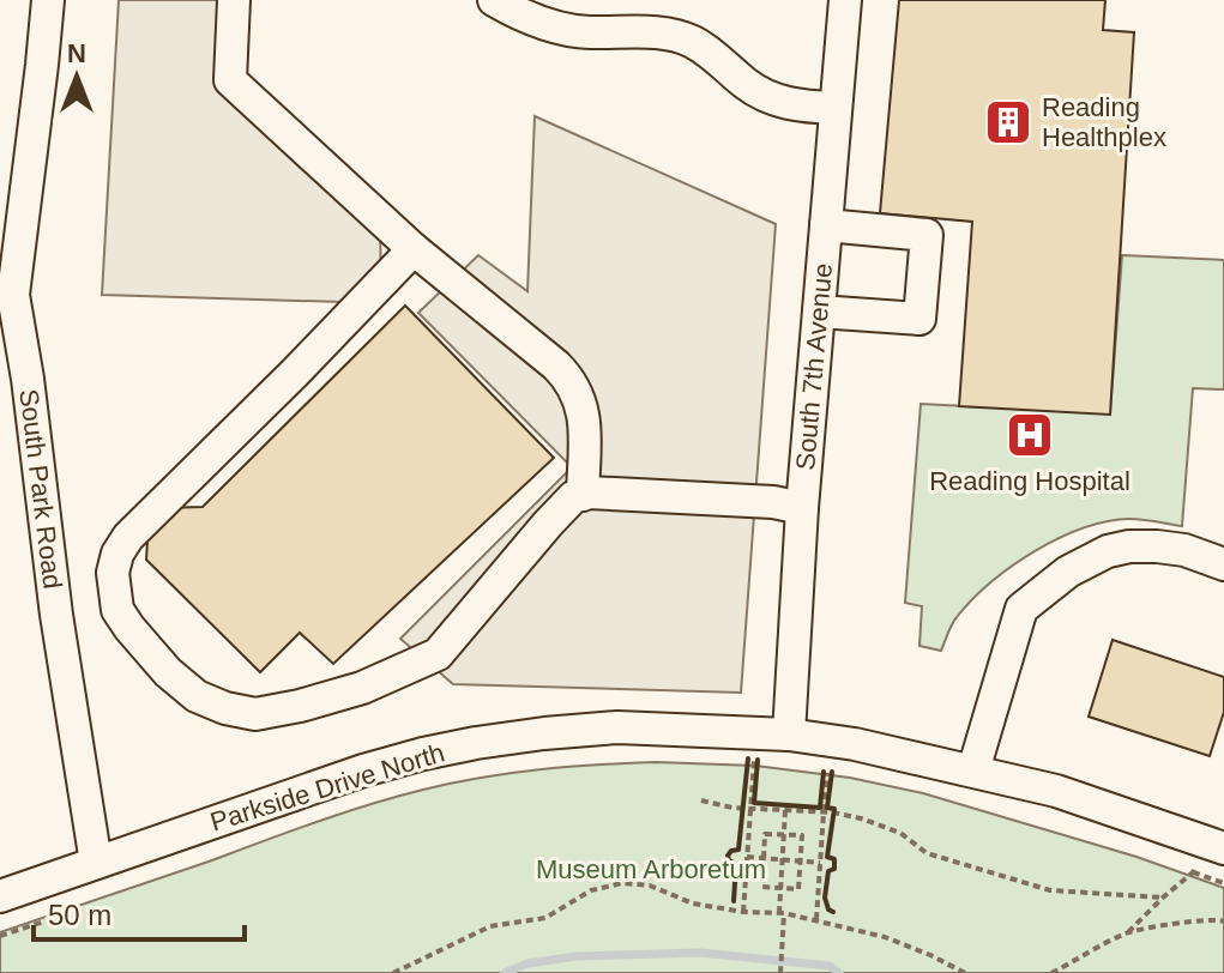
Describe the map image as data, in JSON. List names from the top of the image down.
{
  "streets": {
    "street": ["South 7th Avenue", "South Park Road", "Parkside Drive North"]
  },
  "crossings": [
    ["South 7th Avenue", "Parkside Drive North"],
    ["South Park Road", "Parkside Drive North"]
  ],
  "parks": ["Museum Arboretum"],
  "places": {
    "building": ["Reading Healthplex"],
    "hospital": ["Reading Hospital"]
  },
  "scale_bar": "50 m",
  "north": "top"
}
